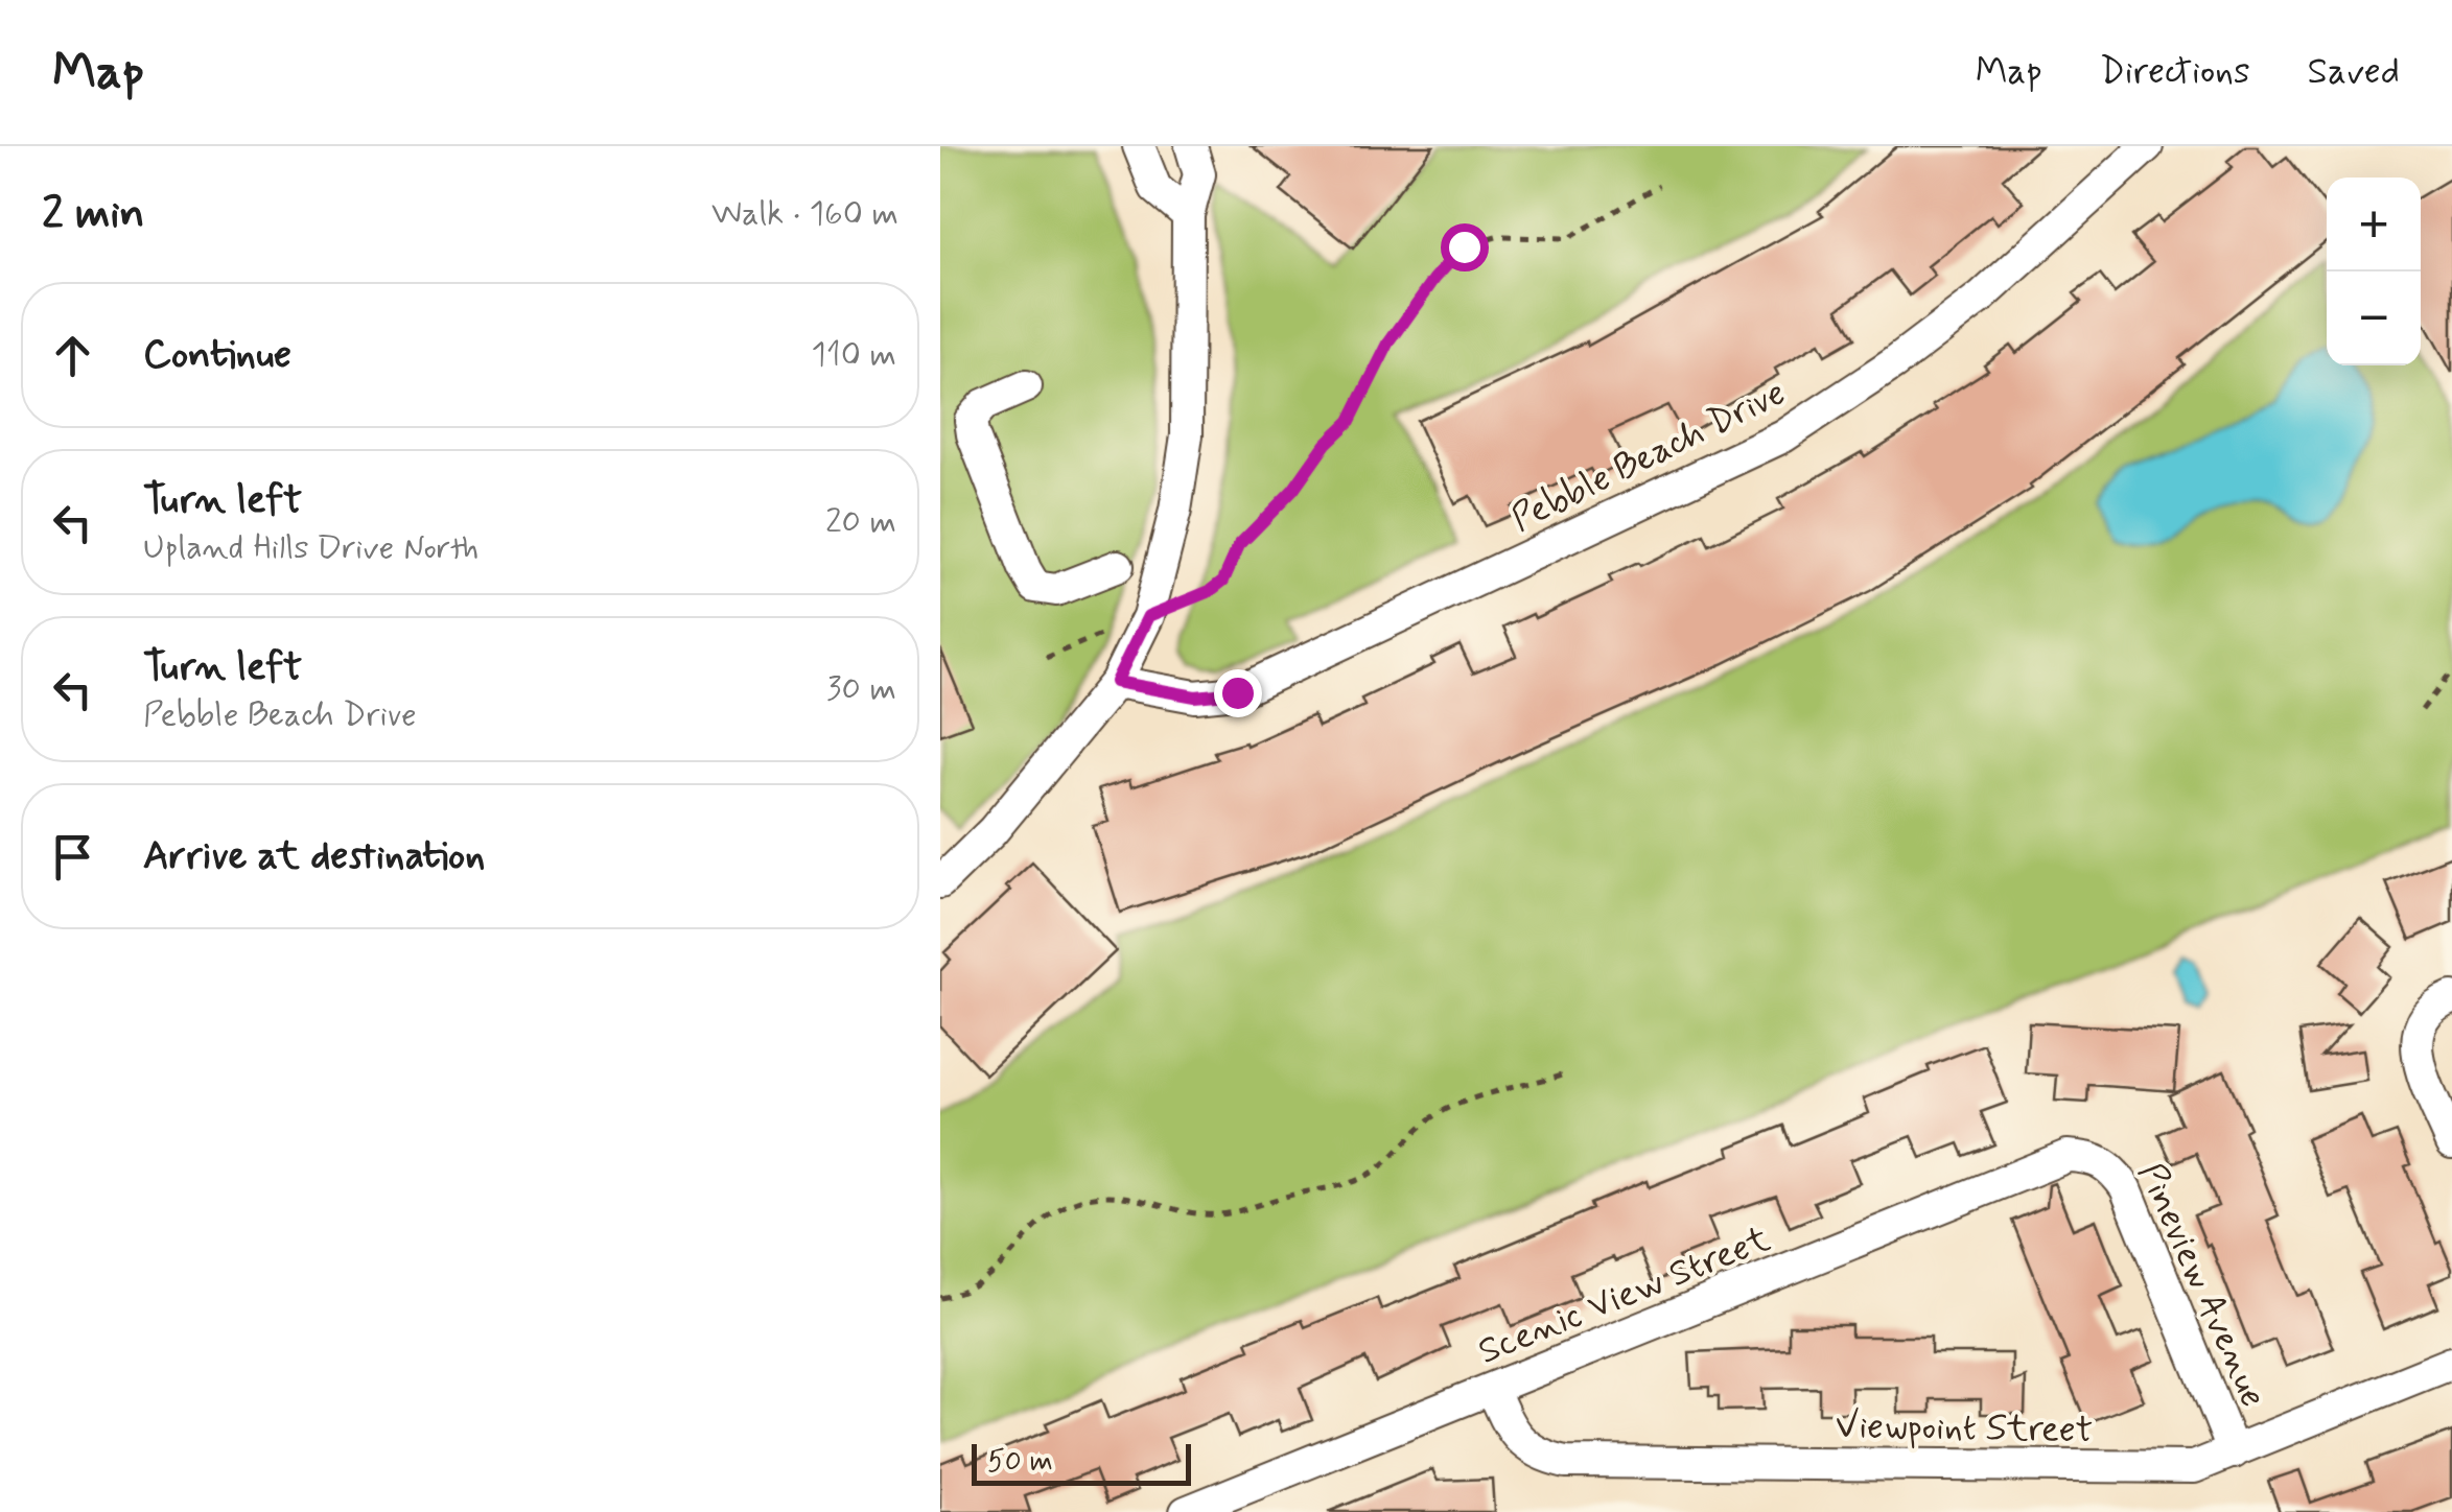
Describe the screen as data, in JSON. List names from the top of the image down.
{
  "streets": {
    "street": [
      "Pebble Beach Drive",
      "Pineview Avenue",
      "Scenic View Street",
      "Viewpoint Street"
    ]
  },
  "crossings": [
    ["Pineview Avenue", "Scenic View Street"],
    ["Pineview Avenue", "Viewpoint Street"],
    ["Scenic View Street", "Viewpoint Street"]
  ],
  "scale_bar": "50 m",
  "page": {
    "header": "Map",
    "nav": ["Map", "Directions", "Saved"],
    "heading": ["2 min", "Walk · 160 m"],
    "map_buttons": ["+", "−"],
    "list": [
      ["Continue", "110 m"],
      ["Turn left", "Upland Hills Drive North", "20 m"],
      ["Turn left", "Pebble Beach Drive", "30 m"],
      "Arrive at destination"
    ],
    "scale": "50 m"
  }
}
